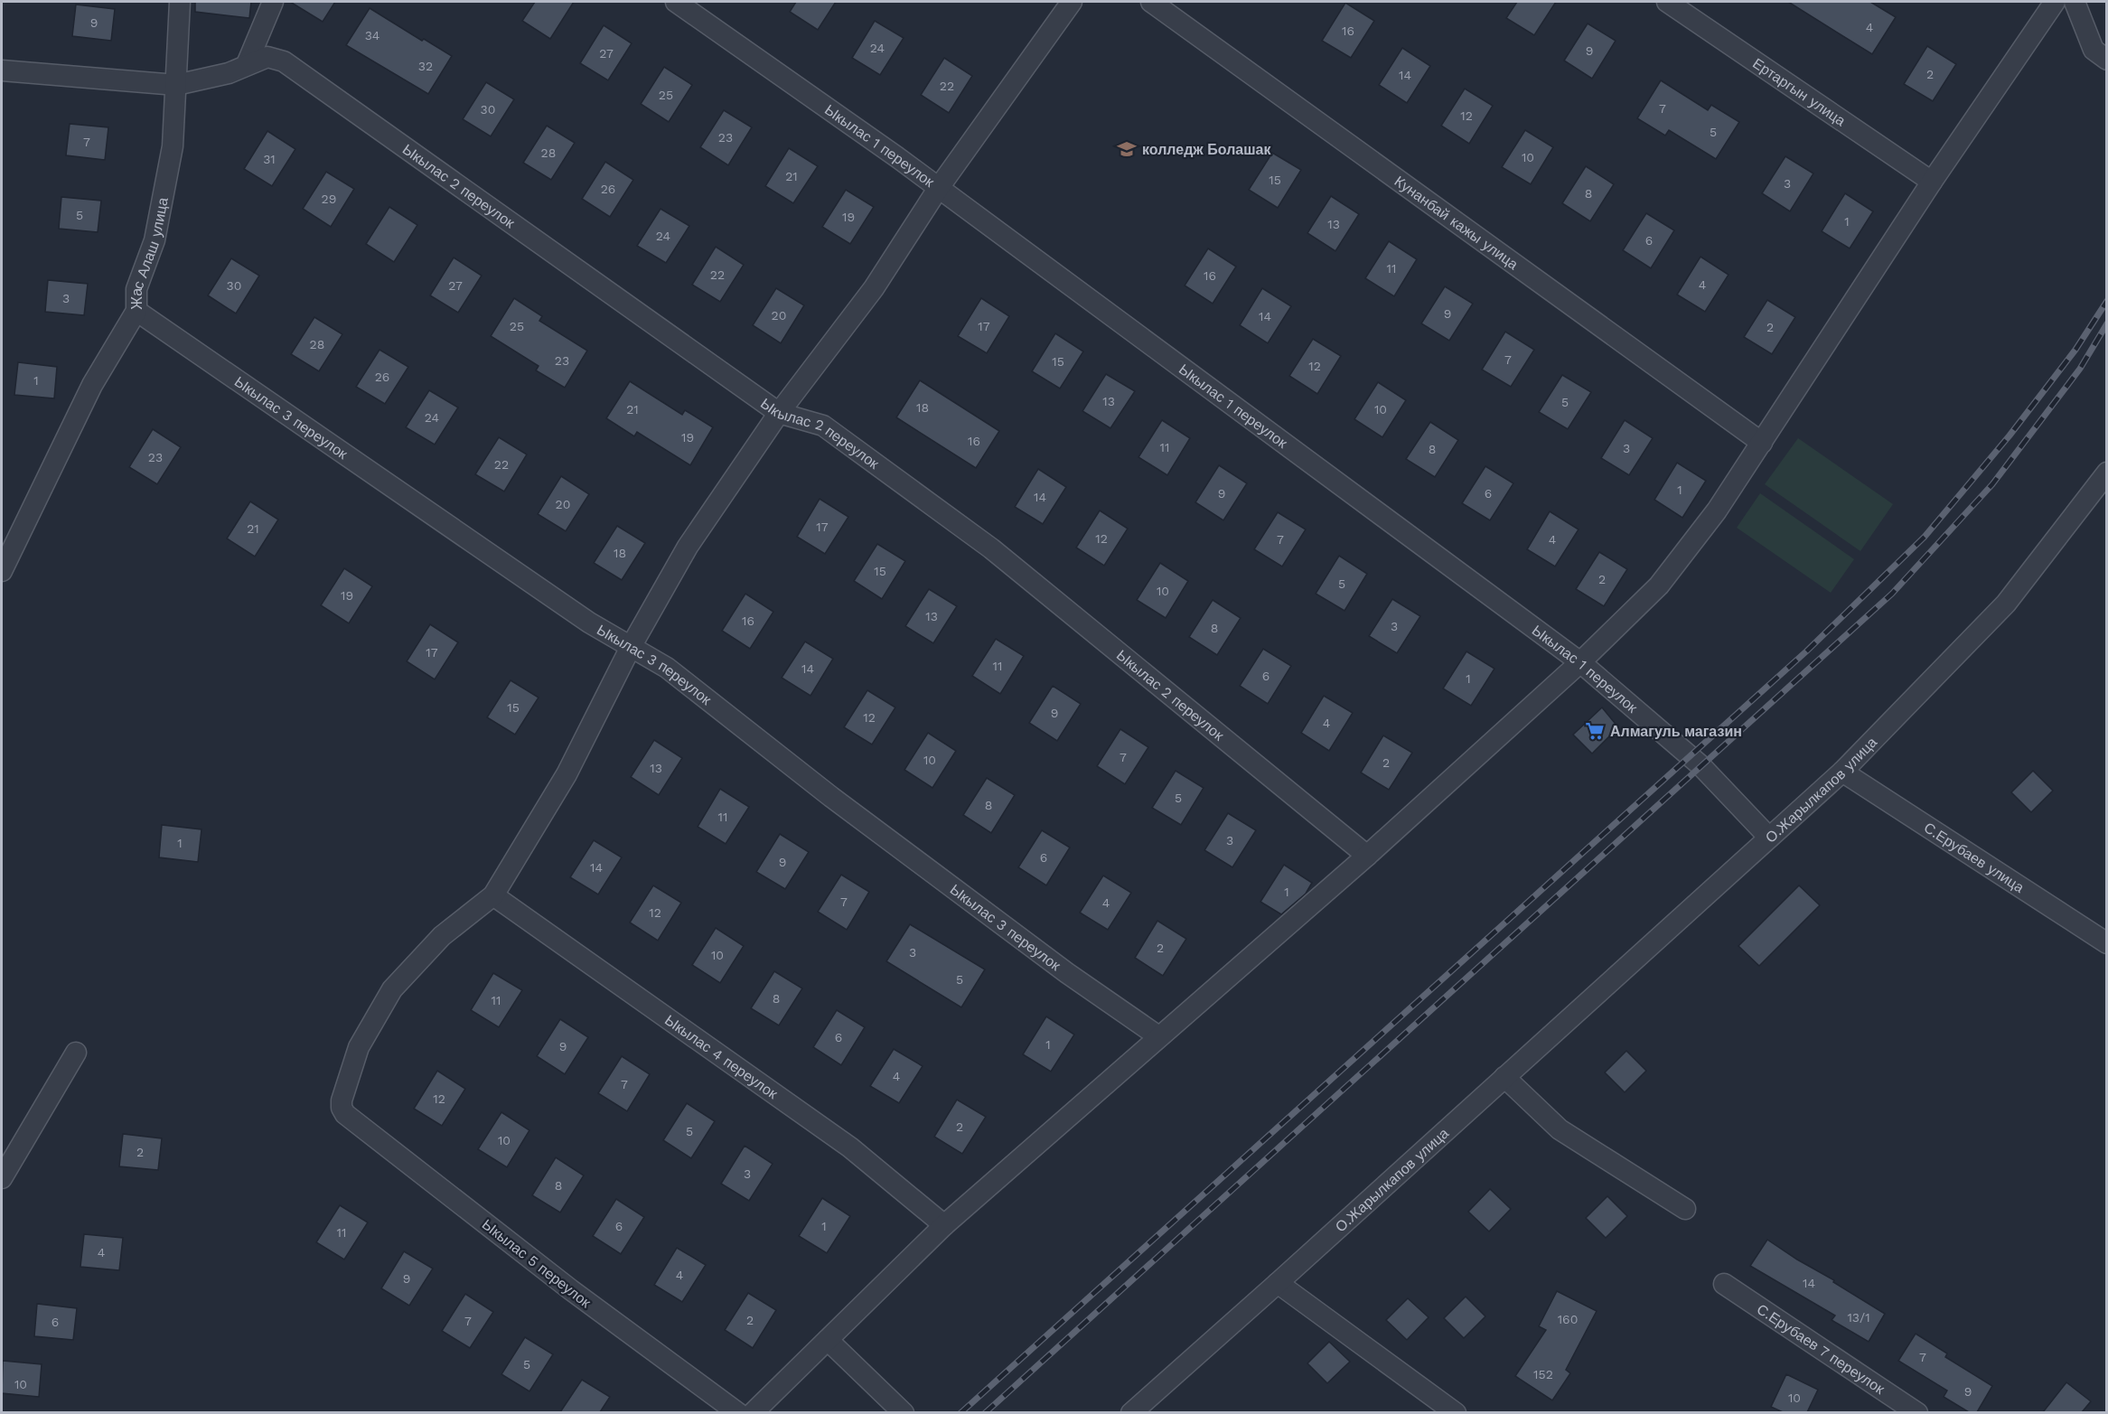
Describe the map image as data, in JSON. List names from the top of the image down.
{
  "streets": {
    "street": [
      "Ертаргын улица",
      "Ыкылас 1 переулок",
      "Ыкылас 2 переулок",
      "Кунанбай кажы улица",
      "Жас Алаш улица",
      "Ыкылас 3 переулок",
      "О.Жарылкапов улица",
      "С.Ерубаев улица",
      "Ыкылас 4 переулок",
      "Ыкылас 5 переулок",
      "С.Ерубаев 7 переулок"
    ]
  },
  "crossings": [
    ["Ыкылас 1 переулок", "О.Жарылкапов улица"],
    ["Ыкылас 2 переулок", "Жас Алаш улица"],
    ["Жас Алаш улица", "Ыкылас 3 переулок"],
    ["О.Жарылкапов улица", "С.Ерубаев улица"],
    ["Ыкылас 4 переулок", "Ыкылас 5 переулок"]
  ],
  "places": {
    "school or university": ["колледж Болашак"],
    "supermarket": ["Алмагуль магазин"]
  },
  "house_numbers": [
    "9",
    "4",
    "16",
    "34",
    "24",
    "9",
    "27",
    "32",
    "2",
    "14",
    "22",
    "25",
    "7",
    "30",
    "12",
    "5",
    "23",
    "7",
    "28",
    "10",
    "31",
    "21",
    "15",
    "3",
    "26",
    "8",
    "29",
    "5",
    "19",
    "1",
    "13",
    "24",
    "6",
    "11",
    "22",
    "16",
    "4",
    "30",
    "27",
    "3",
    "9",
    "20",
    "14",
    "25",
    "17",
    "2",
    "28",
    "7",
    "23",
    "15",
    "12",
    "26",
    "1",
    "13",
    "5",
    "18",
    "21",
    "10",
    "24",
    "19",
    "16",
    "11",
    "3",
    "8",
    "23",
    "22",
    "1",
    "9",
    "6",
    "14",
    "20",
    "17",
    "21",
    "12",
    "7",
    "4",
    "18",
    "15",
    "2",
    "5",
    "10",
    "19",
    "13",
    "16",
    "3",
    "8",
    "17",
    "11",
    "14",
    "6",
    "1",
    "15",
    "9",
    "12",
    "4",
    "7",
    "10",
    "2",
    "13",
    "5",
    "8",
    "11",
    "3",
    "1",
    "6",
    "9",
    "14",
    "1",
    "7",
    "4",
    "12",
    "2",
    "3",
    "10",
    "5",
    "8",
    "11",
    "6",
    "1",
    "9",
    "4",
    "7",
    "12",
    "2",
    "5",
    "10",
    "2",
    "3",
    "8",
    "6",
    "1",
    "11",
    "4",
    "4",
    "9",
    "14",
    "13/1",
    "160",
    "2",
    "7",
    "6",
    "7",
    "5",
    "152",
    "10",
    "9",
    "10"
  ]
}
